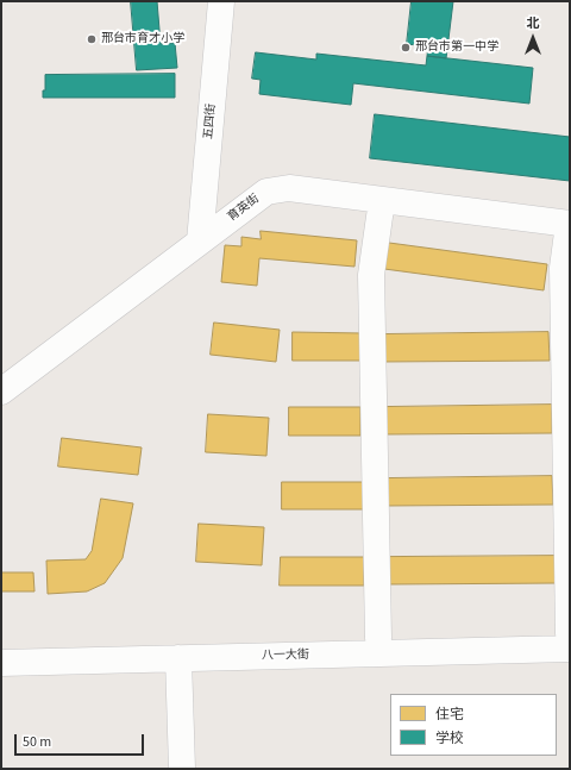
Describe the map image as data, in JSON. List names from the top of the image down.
{
  "streets": {
    "street": ["五四街", "育英街", "八一大街"]
  },
  "crossings": [
    ["五四街", "育英街"]
  ],
  "places": ["邢台市育才小学", "邢台市第一中学"],
  "legend": ["住宅", "学校"],
  "scale_bar": "50 m",
  "north": "top"
}
